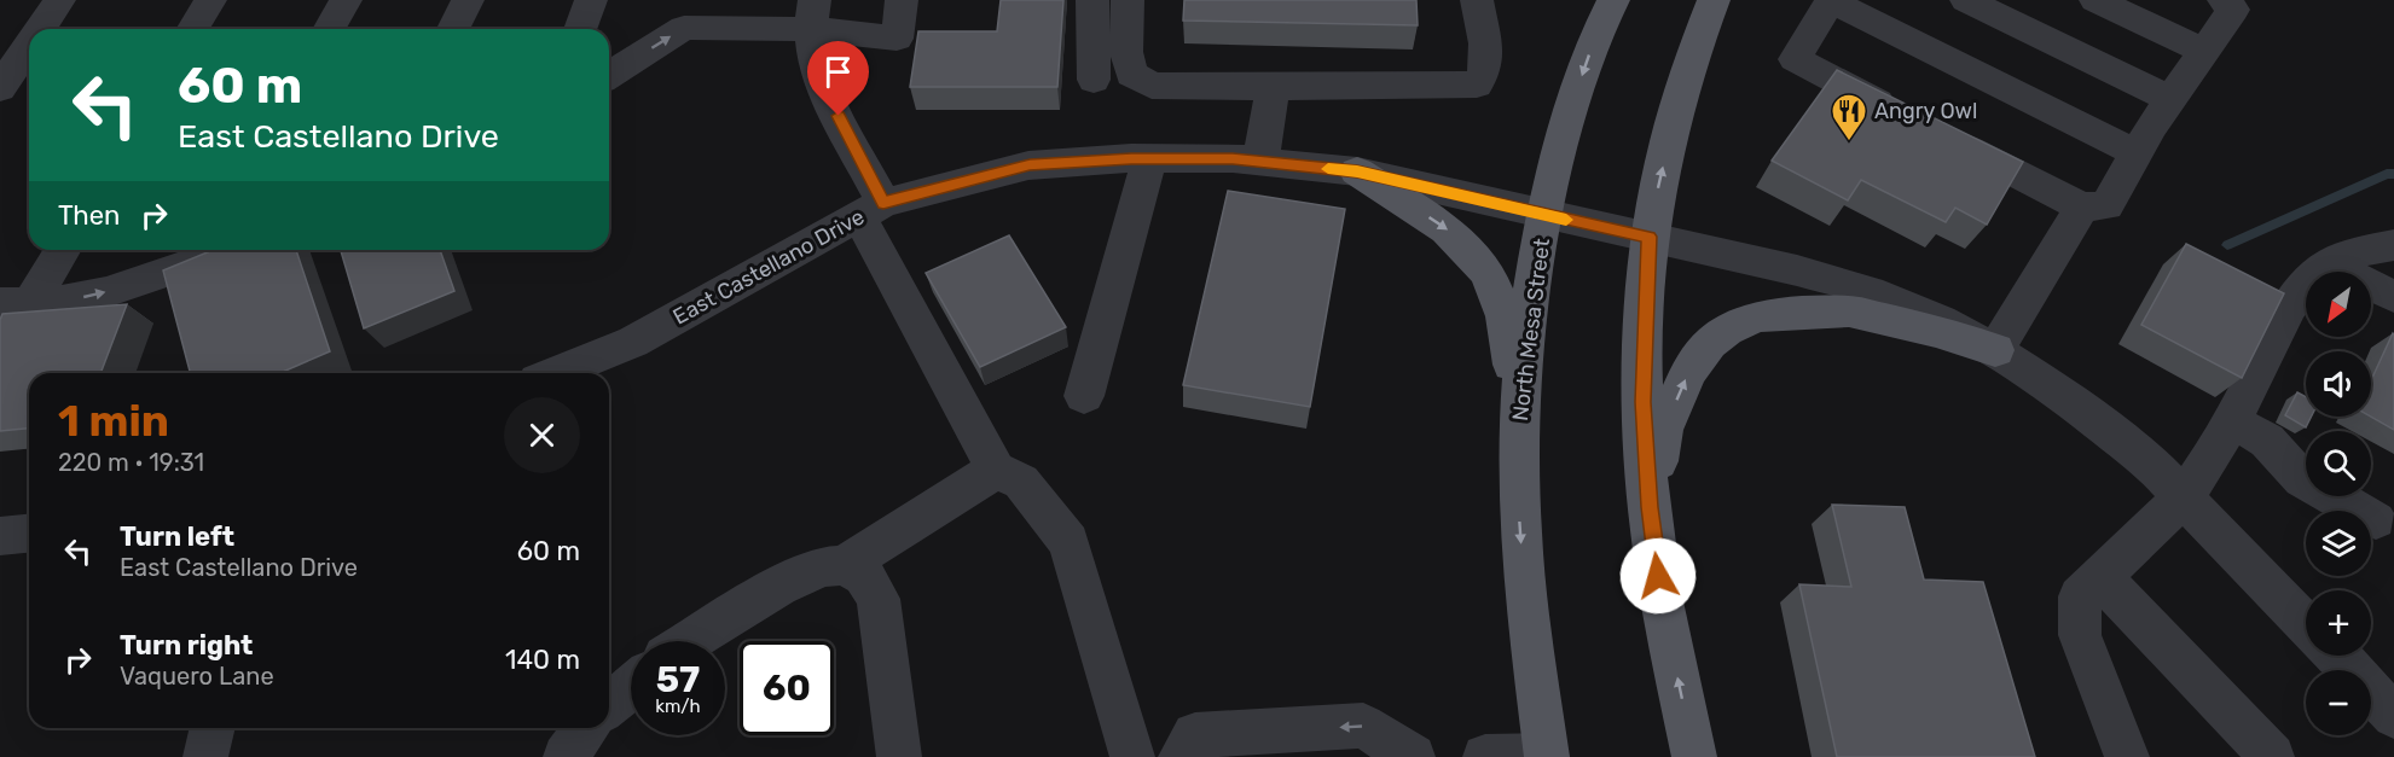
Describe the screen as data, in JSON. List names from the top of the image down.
{
  "streets": {
    "main road": ["North Mesa Street"],
    "street": ["East Castellano Drive"]
  },
  "crossings": [
    ["East Castellano Drive", "North Mesa Street"]
  ],
  "places": {
    "restaurant": ["Angry Owl"]
  },
  "north": "bottom left",
  "page": {
    "turn": ["60 m", "East Castellano Drive"],
    "then": "Then",
    "map_buttons": ["+", "−"],
    "heading": ["1 min", "220 m · 19:31"],
    "list": [
      {
        "name": "Turn left",
        "note": "East Castellano Drive",
        "value": "60 m"
      },
      {
        "name": "Turn right",
        "note": "Vaquero Lane",
        "value": "140 m"
      }
    ],
    "speed": "57 km/h",
    "limit": "60"
  }
}
